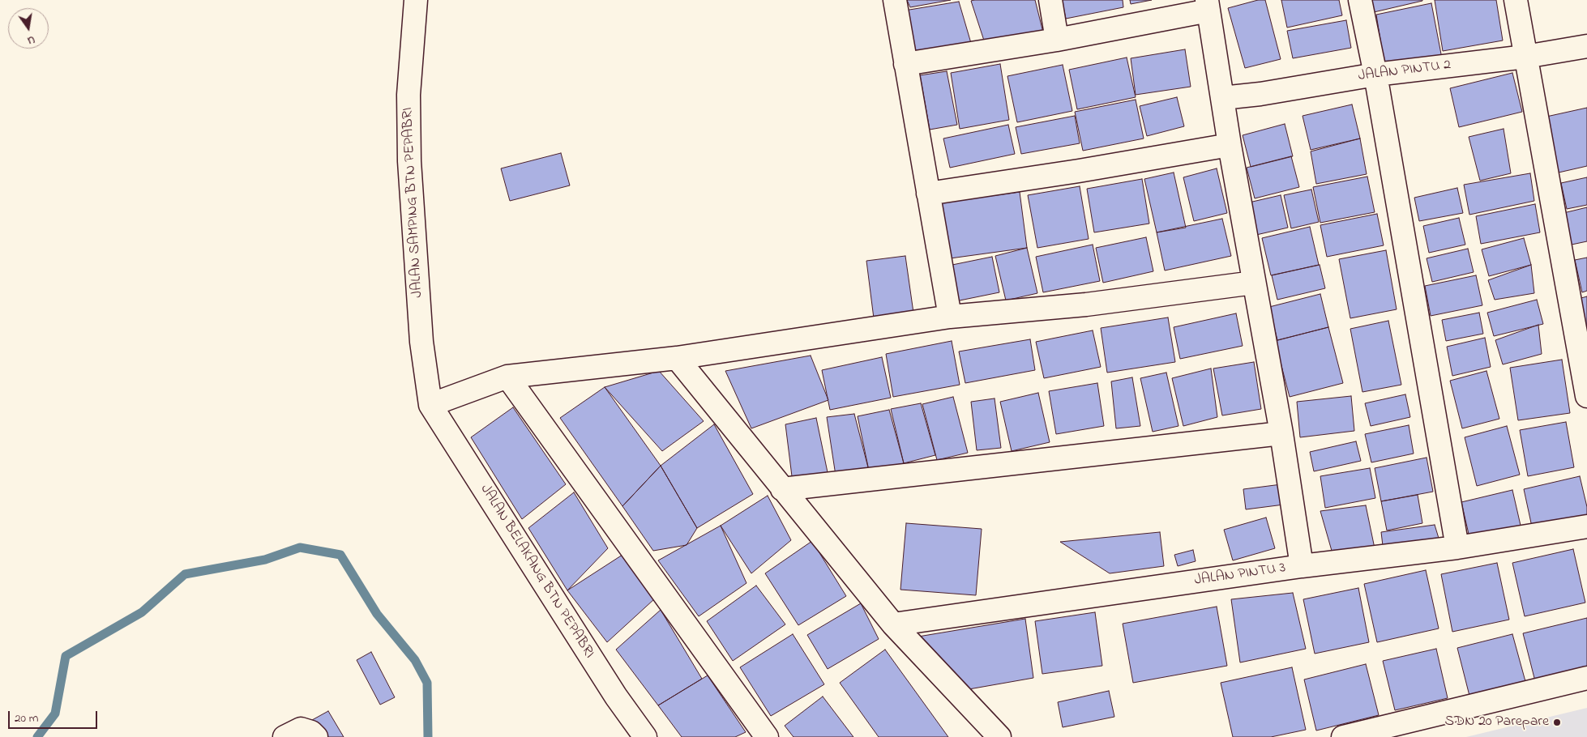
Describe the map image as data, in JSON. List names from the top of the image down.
{
  "streets": {
    "street": [
      "JALAN PINTU 2",
      "JALAN SAMPING BTN PEPABRI",
      "JALAN BELAKANG BTN PEPABRI",
      "JALAN PINTU 3"
    ]
  },
  "crossings": [
    ["JALAN SAMPING BTN PEPABRI", "JALAN BELAKANG BTN PEPABRI"]
  ],
  "places": ["SDN 20 Parepare"],
  "scale_bar": "20 m",
  "north": "bottom"
}
